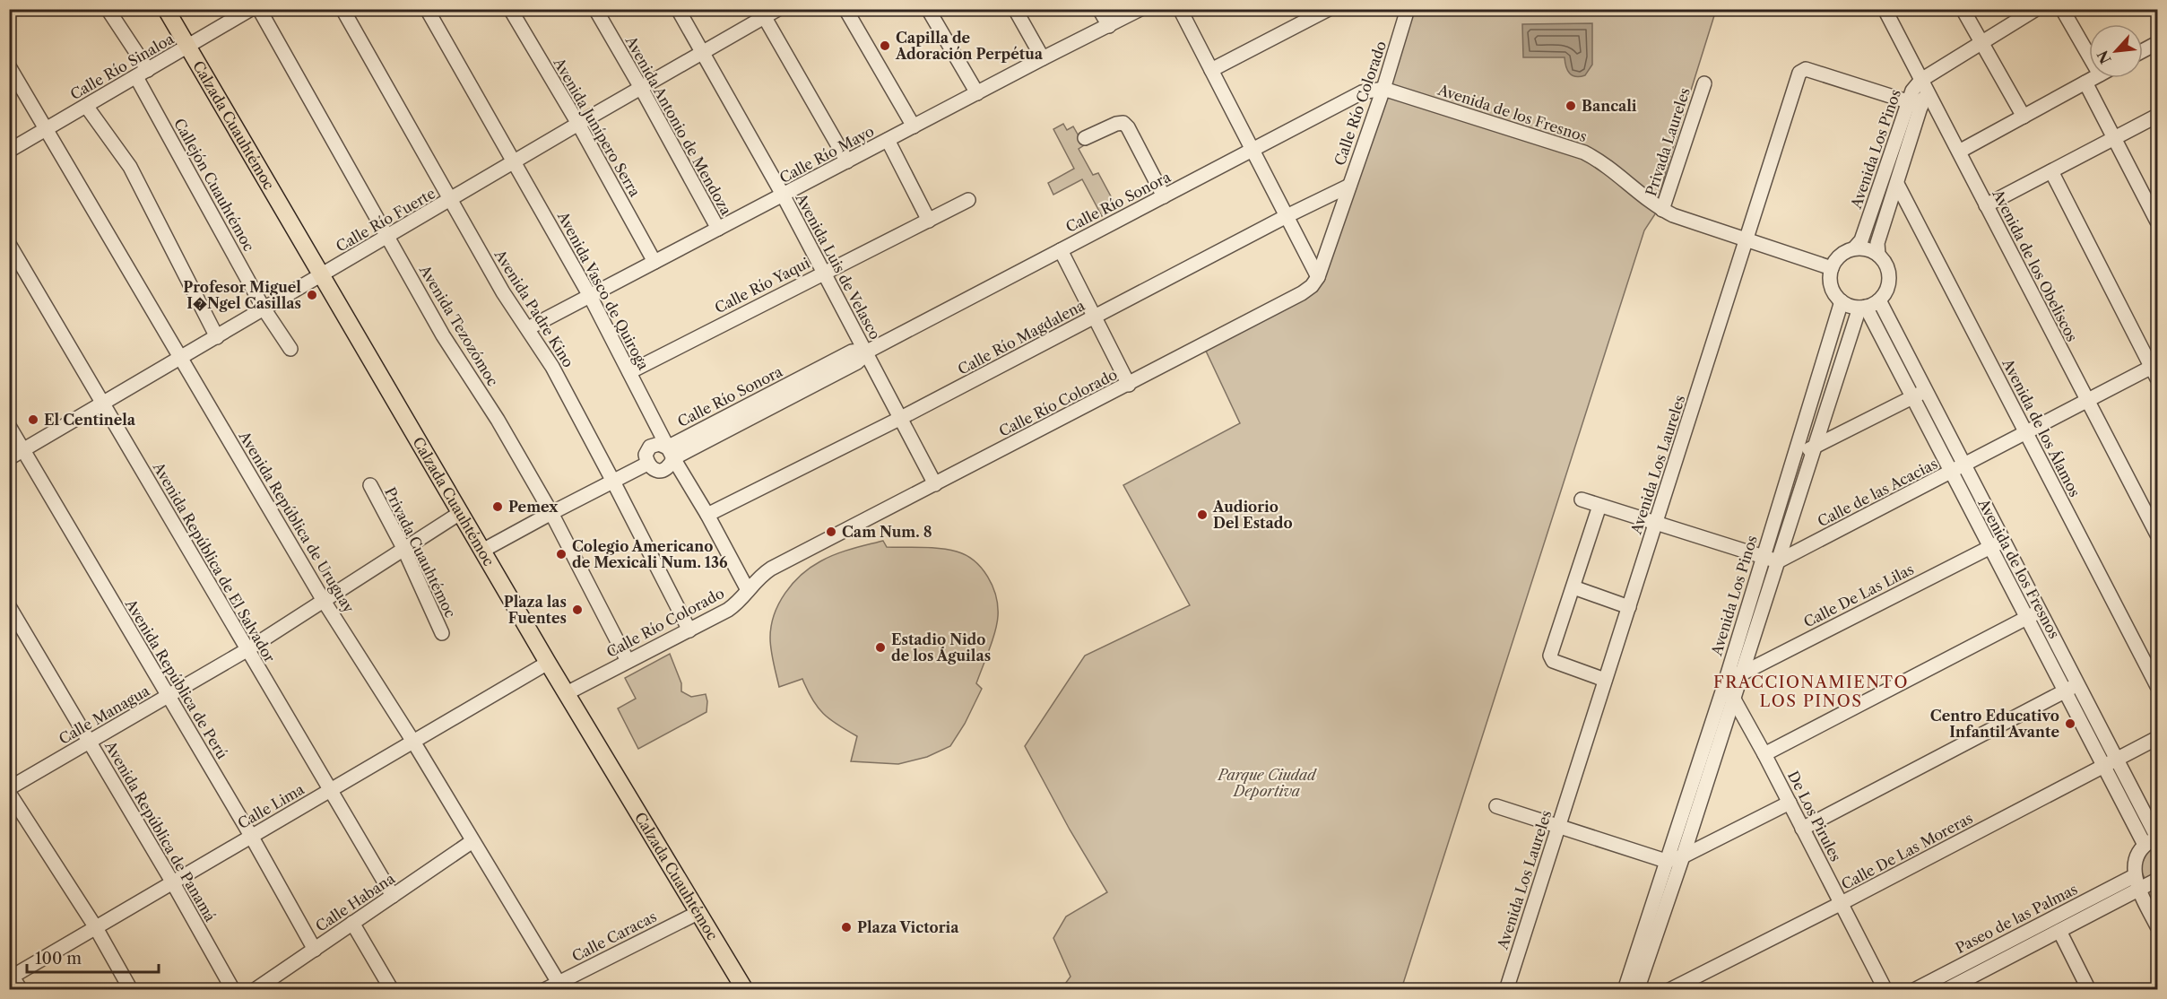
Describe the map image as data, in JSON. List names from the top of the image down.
{
  "streets": {
    "main road": ["Calzada Cuauhtémoc"],
    "street": [
      "Calle Río Sinaloa",
      "Calle Río Colorado",
      "Avenida de los Fresnos",
      "Avenida Antonio de Mendoza",
      "Avenida Junípero Serra",
      "Privada Laureles",
      "Avenida Los Pinos",
      "Calle Río Mayo",
      "Callejón Cuauhtémoc",
      "Calle Río Sonora",
      "Calle Río Fuerte",
      "Avenida de los Obeliscos",
      "Avenida Luis de Velasco",
      "Calle Río Yaqui",
      "Avenida Vasco de Quiroga",
      "Avenida Padre Kino",
      "Avenida Tezozómoc",
      "Calle Río Magdalena",
      "Avenida de los Álamos",
      "Avenida Los Laureles",
      "Calle de las Acacias",
      "Avenida República de Uruguay",
      "Privada Cuauhtémoc",
      "Avenida República de El Salvador",
      "Calle De Las Lilas",
      "Avenida República de Perú",
      "Calle Managua",
      "Calle Lima",
      "De Los Pirules",
      "Avenida República de Panamá",
      "Calle De Las Moreras",
      "Calle Habana",
      "Paseo de las Palmas",
      "Calle Caracas"
    ]
  },
  "crossings": [
    ["Calle Río Sinaloa", "Calzada Cuauhtémoc"],
    ["Calle Río Sinaloa", "Callejón Cuauhtémoc"],
    ["Calle Río Sinaloa", "Avenida República de Uruguay"],
    ["Calle Río Colorado", "Avenida de los Fresnos"],
    ["Calle Río Colorado", "Calzada Cuauhtémoc"],
    ["Calle Río Colorado", "Calle Río Sonora"],
    ["Calle Río Colorado", "Avenida Luis de Velasco"],
    ["Calle Río Colorado", "Avenida Vasco de Quiroga"],
    ["Calle Río Colorado", "Avenida Padre Kino"],
    ["Calle Río Colorado", "Avenida Tezozómoc"],
    ["Calle Río Colorado", "Calle Río Magdalena"],
    ["Avenida de los Fresnos", "Privada Laureles"],
    ["Avenida de los Fresnos", "Avenida Los Pinos"],
    ["Avenida de los Fresnos", "Calle Río Sonora"],
    ["Avenida de los Fresnos", "Avenida Los Laureles"],
    ["Avenida de los Fresnos", "Calle de las Acacias"],
    ["Avenida de los Fresnos", "Calle De Las Lilas"],
    ["Avenida de los Fresnos", "Calle De Las Moreras"],
    ["Calzada Cuauhtémoc", "Calle Río Sonora"],
    ["Calzada Cuauhtémoc", "Calle Río Fuerte"],
    ["Calzada Cuauhtémoc", "Calle Managua"],
    ["Calzada Cuauhtémoc", "Calle Lima"],
    ["Calzada Cuauhtémoc", "Calle Caracas"],
    ["Avenida Antonio de Mendoza", "Calle Río Mayo"],
    ["Avenida Antonio de Mendoza", "Calle Río Fuerte"],
    ["Avenida Junípero Serra", "Calle Río Mayo"],
    ["Avenida Junípero Serra", "Calle Río Fuerte"],
    ["Avenida Los Pinos", "Avenida de los Obeliscos"],
    ["Avenida Los Pinos", "Avenida de los Álamos"],
    ["Avenida Los Pinos", "Avenida Los Laureles"],
    ["Avenida Los Pinos", "Calle de las Acacias"],
    ["Avenida Los Pinos", "Calle De Las Lilas"],
    ["Avenida Los Pinos", "De Los Pirules"],
    ["Calle Río Mayo", "Avenida Luis de Velasco"],
    ["Calle Río Mayo", "Avenida Vasco de Quiroga"],
    ["Calle Río Mayo", "Avenida Padre Kino"],
    ["Callejón Cuauhtémoc", "Calle Río Fuerte"],
    ["Calle Río Sonora", "Avenida Luis de Velasco"],
    ["Calle Río Sonora", "Avenida Vasco de Quiroga"],
    ["Calle Río Sonora", "Avenida Padre Kino"],
    ["Calle Río Sonora", "Avenida Tezozómoc"],
    ["Calle Río Fuerte", "Avenida Luis de Velasco"],
    ["Calle Río Fuerte", "Avenida Vasco de Quiroga"],
    ["Calle Río Fuerte", "Avenida Padre Kino"],
    ["Calle Río Fuerte", "Avenida Tezozómoc"],
    ["Calle Río Fuerte", "Avenida República de Uruguay"],
    ["Calle Río Fuerte", "Avenida República de El Salvador"],
    ["Calle Río Fuerte", "Avenida República de Perú"],
    ["Avenida de los Obeliscos", "Calle de las Acacias"],
    ["Avenida Luis de Velasco", "Calle Río Yaqui"],
    ["Avenida Luis de Velasco", "Calle Río Magdalena"],
    ["Calle Río Yaqui", "Avenida Vasco de Quiroga"],
    ["Avenida Vasco de Quiroga", "Calle Río Magdalena"],
    ["Avenida de los Álamos", "Calle de las Acacias"],
    ["Avenida República de Uruguay", "Calle Managua"],
    ["Avenida República de Uruguay", "Calle Lima"],
    ["Avenida República de Uruguay", "Calle Habana"],
    ["Avenida República de Uruguay", "Calle Caracas"],
    ["Privada Cuauhtémoc", "Calle Managua"],
    ["Avenida República de El Salvador", "Calle Managua"],
    ["Avenida República de El Salvador", "Calle Lima"],
    ["Avenida República de El Salvador", "Calle Habana"],
    ["Avenida República de Perú", "Calle Managua"],
    ["Avenida República de Perú", "Calle Lima"],
    ["Avenida República de Perú", "Calle Habana"],
    ["Calle Managua", "Avenida República de Panamá"],
    ["Calle Lima", "Avenida República de Panamá"],
    ["De Los Pirules", "Calle De Las Moreras"]
  ],
  "districts": ["FRACCIONAMIENTO LOS PINOS"],
  "parks": ["Parque Ciudad Deportiva"],
  "places": [
    "Capilla de Adoración Perpétua",
    "Bancali",
    "Profesor Miguel I�Ngel Casillas",
    "El Centinela",
    "Pemex",
    "Audiorio Del Estado",
    "Cam Num. 8",
    "Colegio Americano de Mexicali Num. 136",
    "Plaza las Fuentes",
    "Estadio Nido de los Águilas",
    "Centro Educativo Infantil Avante",
    "Plaza Victoria"
  ],
  "scale_bar": "100 m",
  "north": "bottom left"
}
